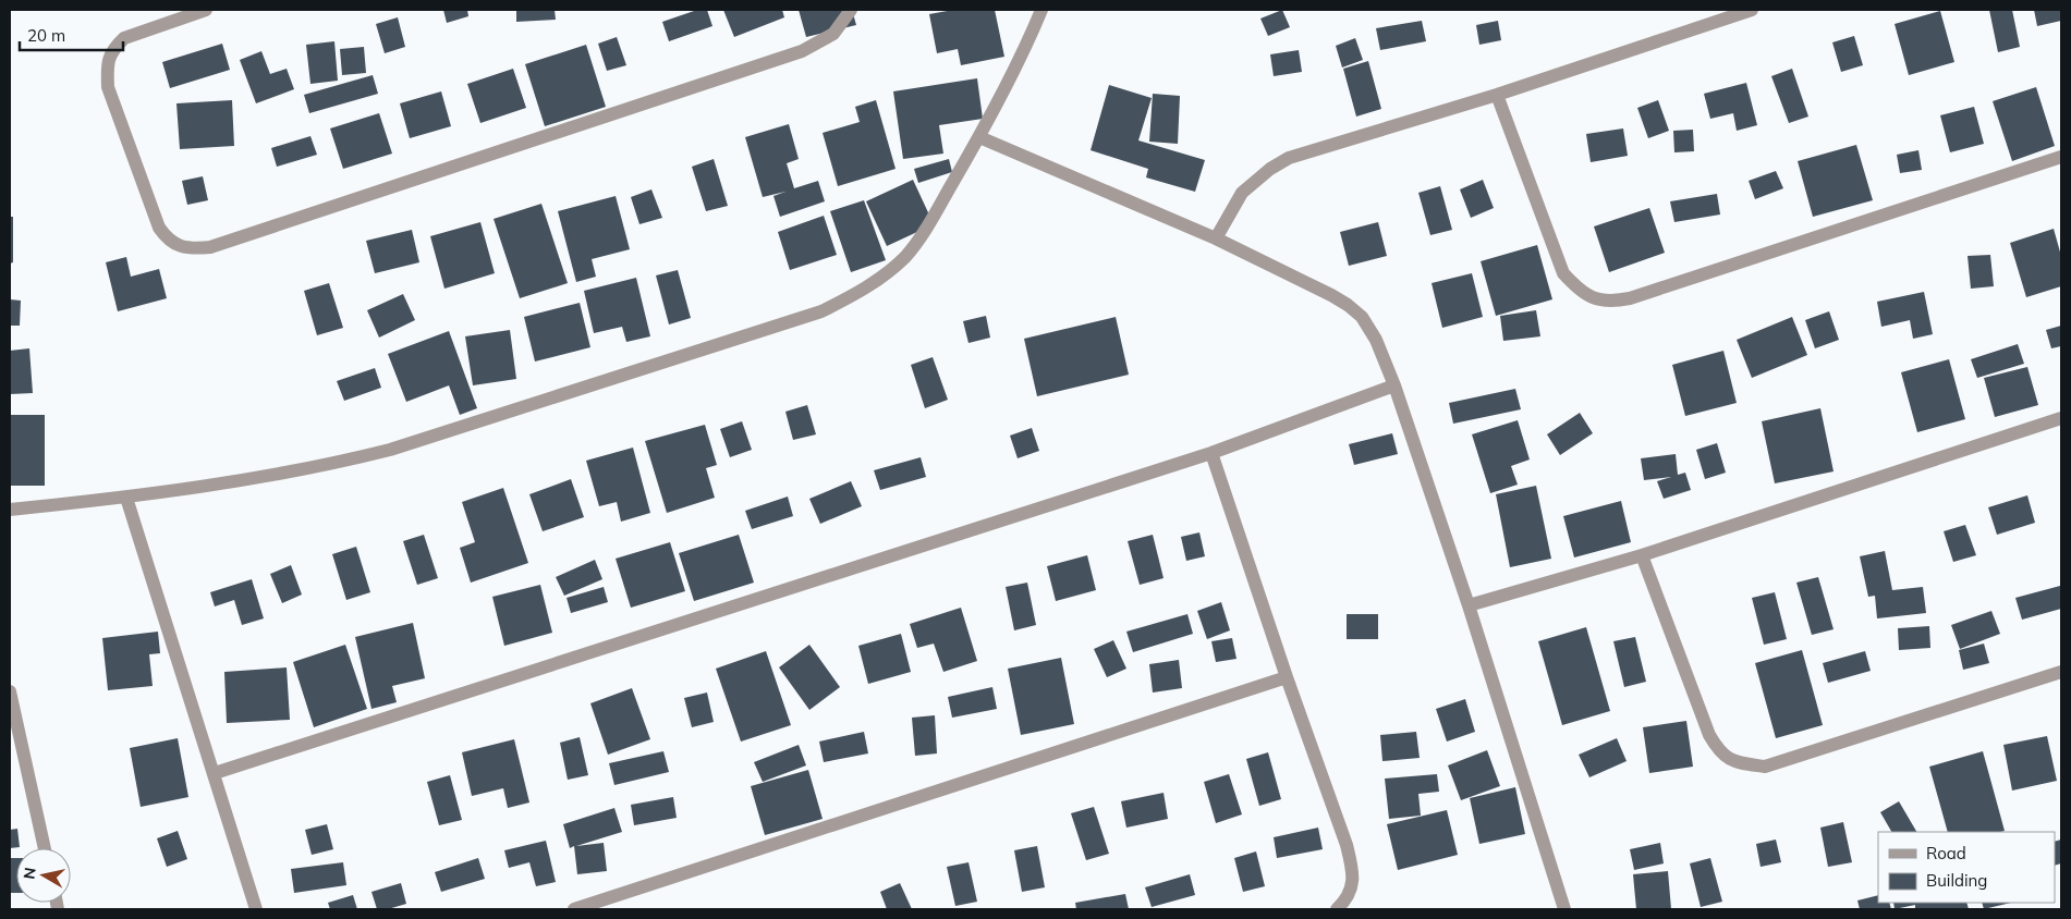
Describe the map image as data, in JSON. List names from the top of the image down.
{
  "legend": ["Road", "Building"],
  "scale_bar": "20 m",
  "north": "left"
}
